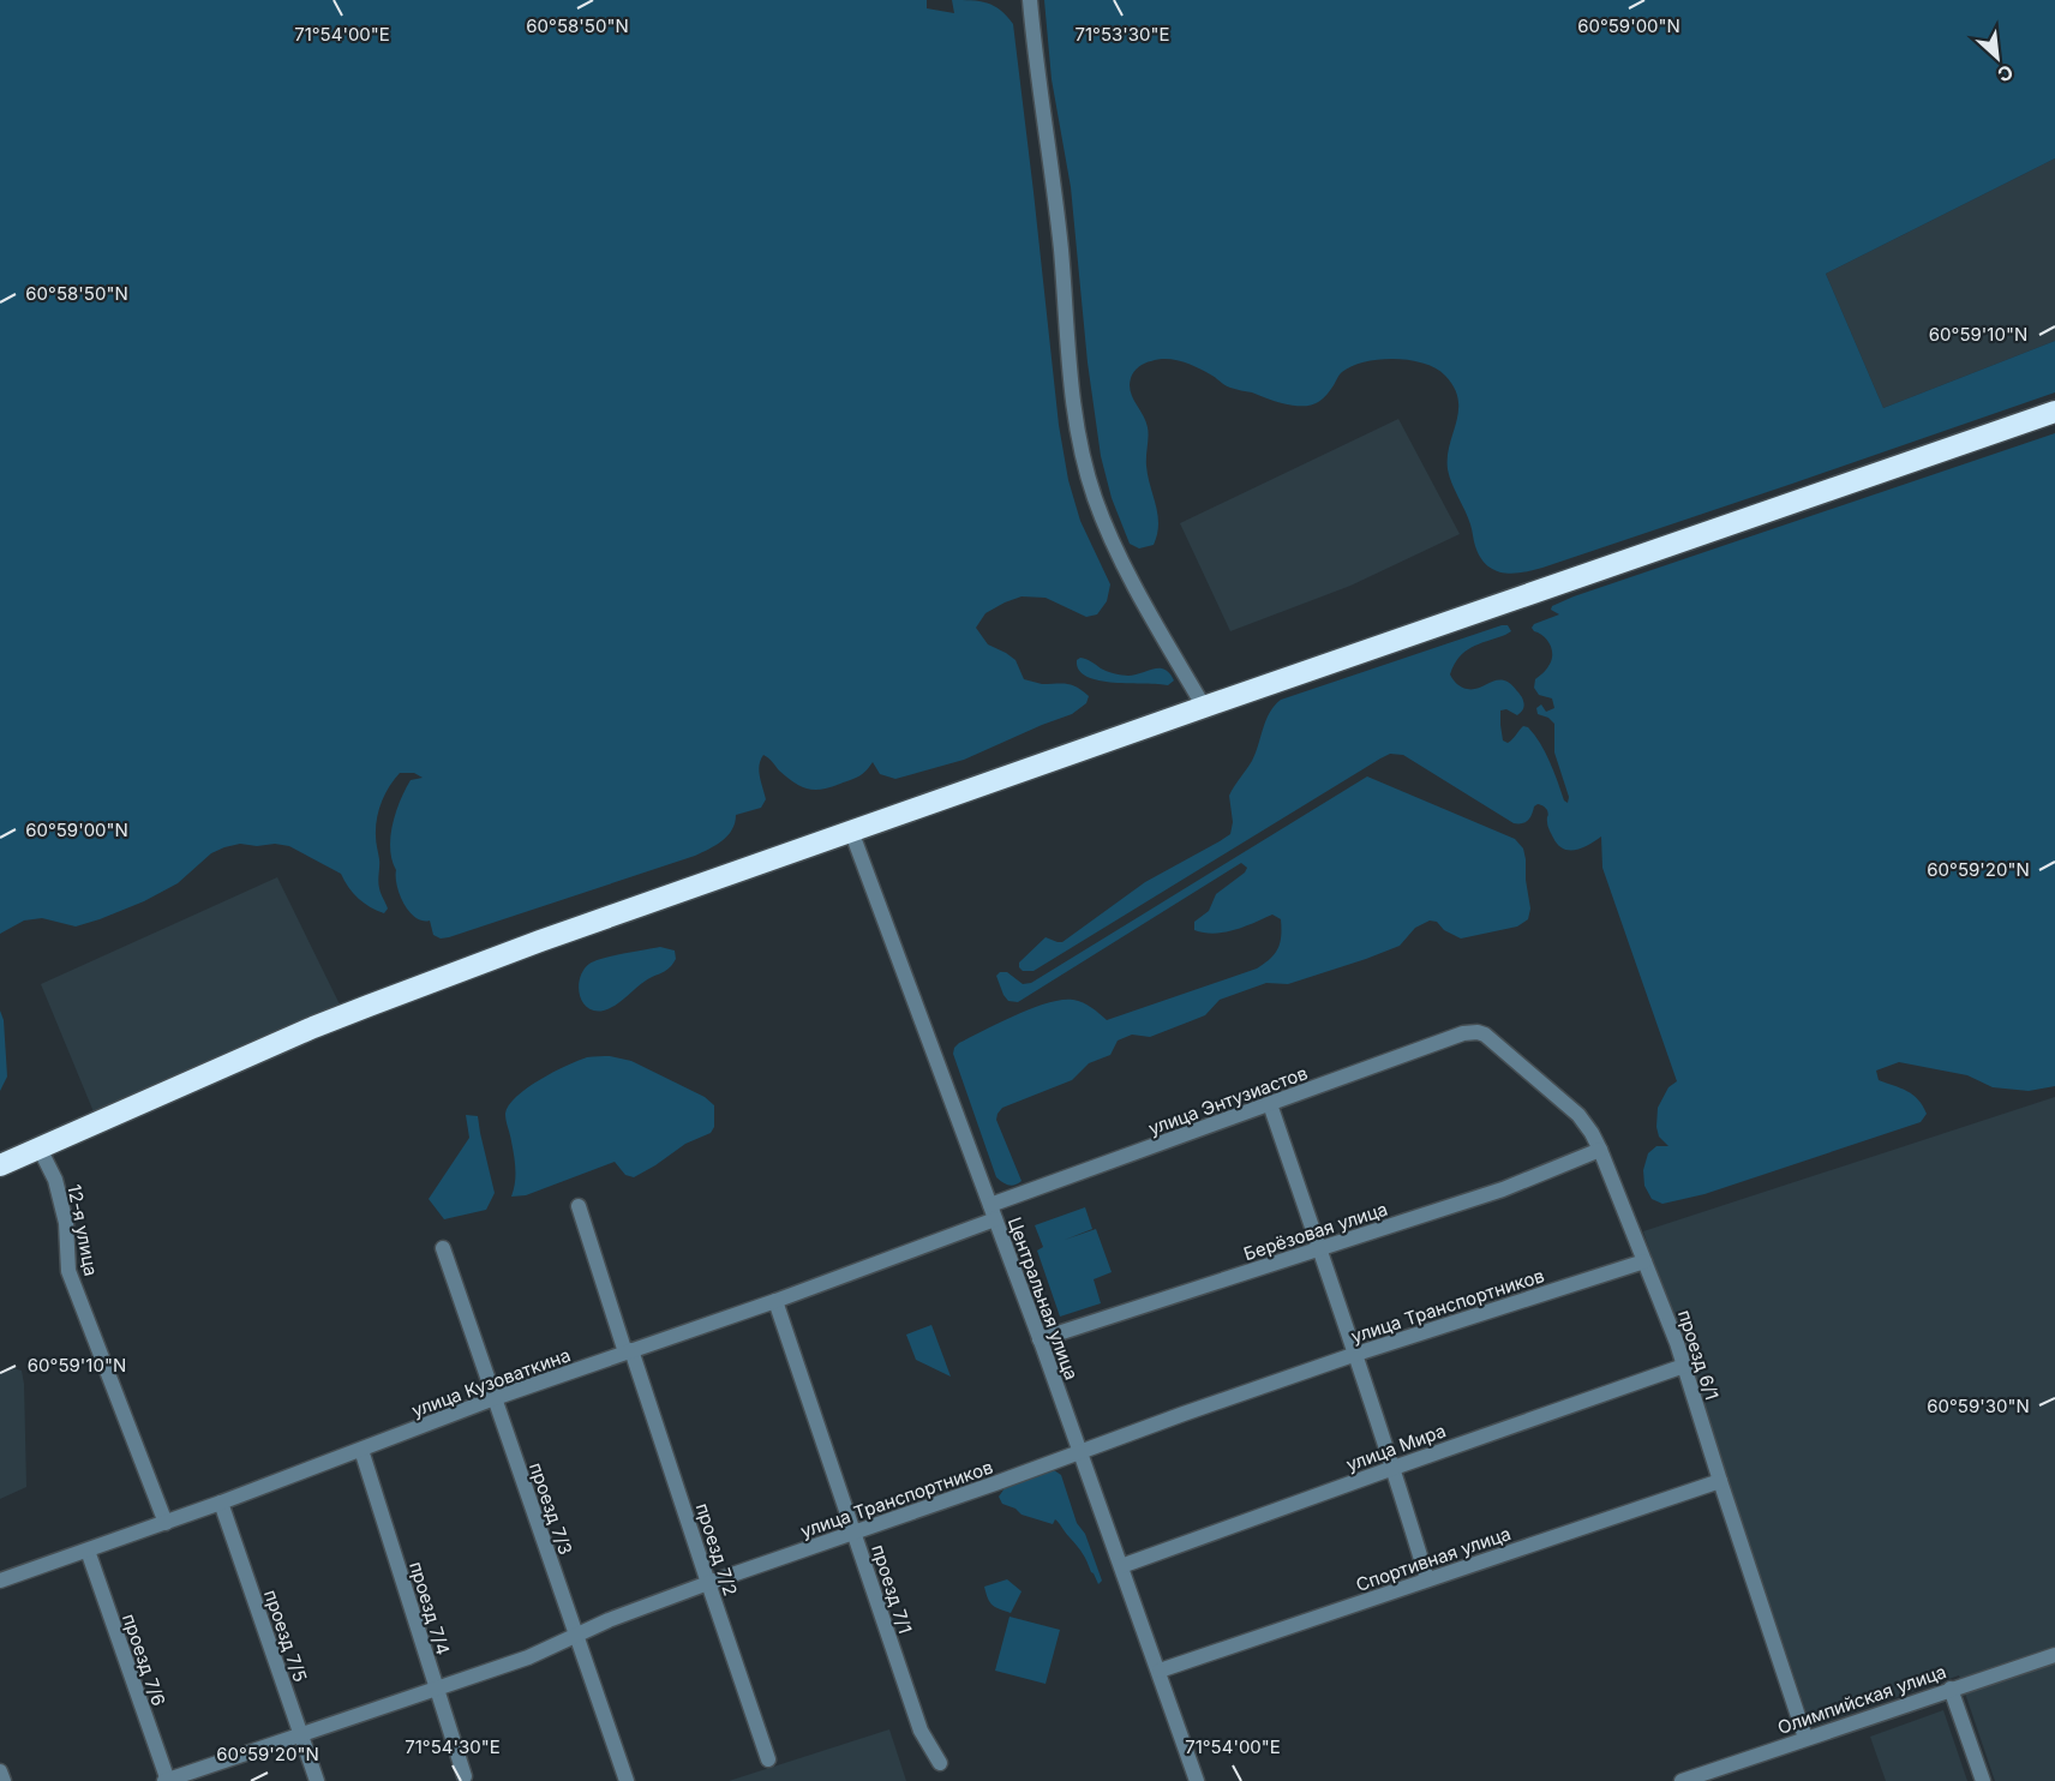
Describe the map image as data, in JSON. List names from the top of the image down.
{
  "streets": {
    "street": [
      "улица Энтузиастов",
      "12-я улица",
      "Берёзовая улица",
      "Центральная улица",
      "улица Транспортников",
      "проезд 6/1",
      "улица Кузоваткина",
      "улица Мира",
      "проезд 7/3",
      "проезд 7/2",
      "Спортивная улица",
      "проезд 7/1",
      "проезд 7/4",
      "проезд 7/5",
      "проезд 7/6",
      "Олимпийская улица"
    ]
  },
  "crossings": [
    ["улица Энтузиастов", "Центральная улица"],
    ["улица Энтузиастов", "проезд 6/1"],
    ["улица Энтузиастов", "улица Кузоваткина"],
    ["12-я улица", "улица Кузоваткина"],
    ["Берёзовая улица", "Центральная улица"],
    ["Берёзовая улица", "проезд 6/1"],
    ["Центральная улица", "улица Транспортников"],
    ["Центральная улица", "улица Кузоваткина"],
    ["Центральная улица", "улица Мира"],
    ["Центральная улица", "Спортивная улица"],
    ["улица Транспортников", "проезд 6/1"],
    ["улица Транспортников", "проезд 7/3"],
    ["улица Транспортников", "проезд 7/2"],
    ["улица Транспортников", "проезд 7/1"],
    ["улица Транспортников", "проезд 7/4"],
    ["улица Транспортников", "проезд 7/5"],
    ["улица Транспортников", "проезд 7/6"],
    ["проезд 6/1", "улица Мира"],
    ["проезд 6/1", "Спортивная улица"],
    ["проезд 6/1", "Олимпийская улица"],
    ["улица Кузоваткина", "проезд 7/3"],
    ["улица Кузоваткина", "проезд 7/2"],
    ["улица Кузоваткина", "проезд 7/1"],
    ["улица Кузоваткина", "проезд 7/4"],
    ["улица Кузоваткина", "проезд 7/5"],
    ["улица Кузоваткина", "проезд 7/6"]
  ],
  "north": "bottom right",
  "coordinates": [
    "60°58'50\"N",
    "60°59'00\"N",
    "71°54'00\"E",
    "71°53'30\"E",
    "60°59'10\"N",
    "60°59'20\"N",
    "60°59'30\"N",
    "71°54'30\"E"
  ]
}
